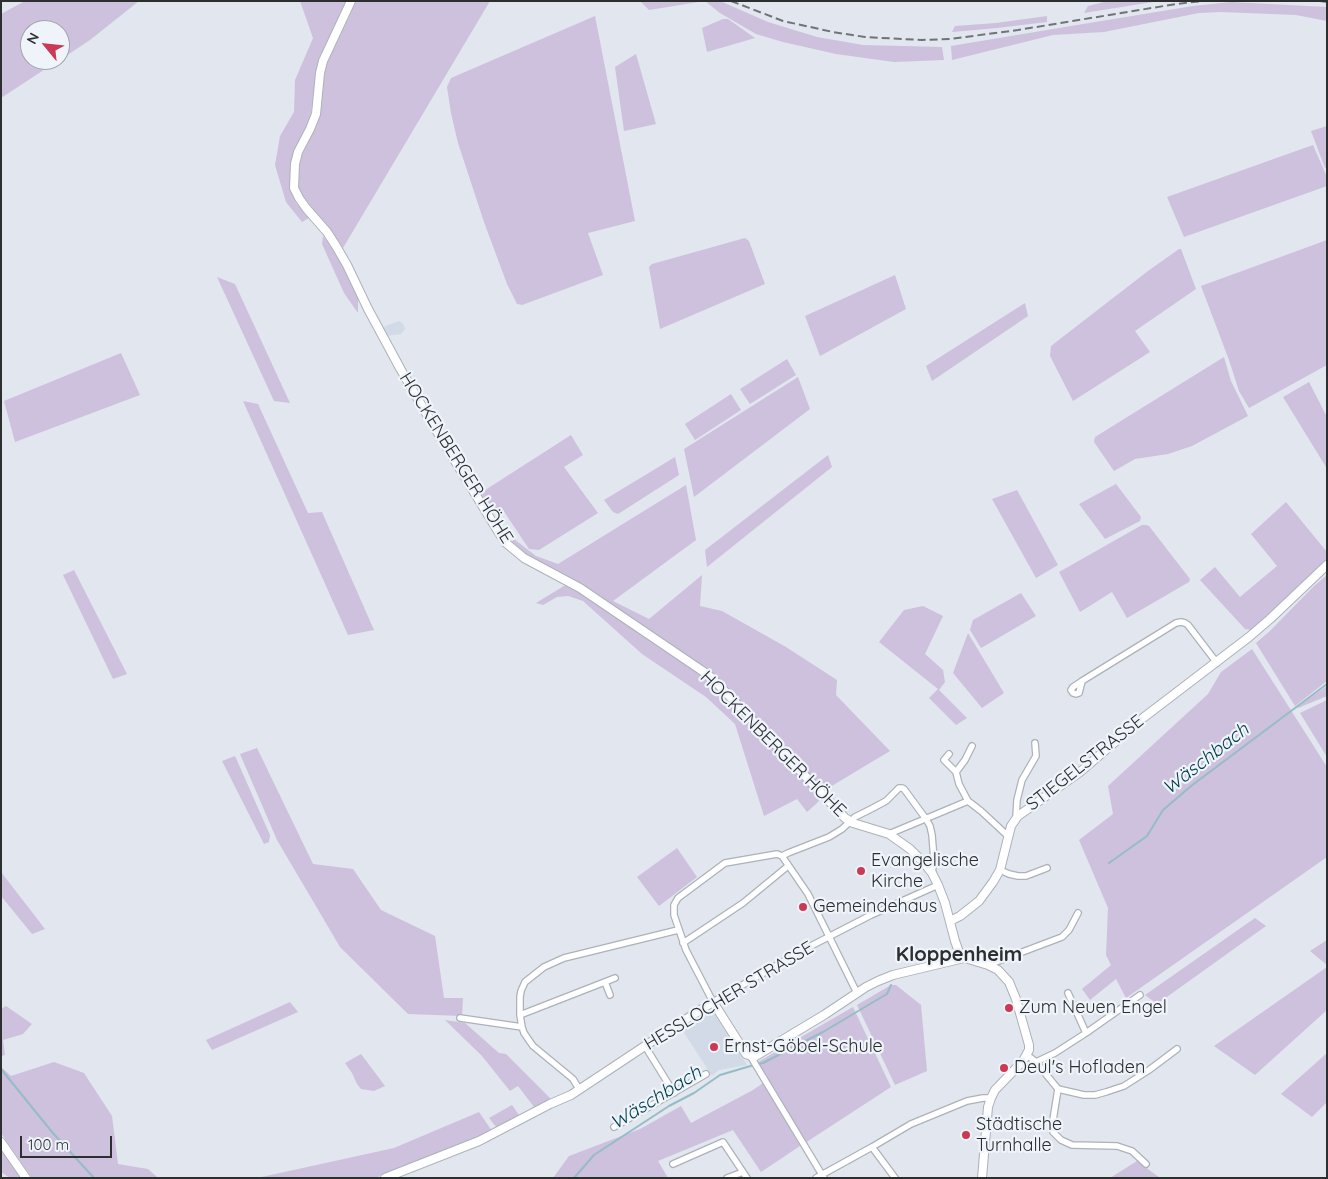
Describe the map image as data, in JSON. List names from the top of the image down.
{
  "streets": {
    "street": ["HOCKENBERGER HÖHE", "STIEGELSTRASSE", "HESSLOCHER STRASSE"]
  },
  "districts": ["Kloppenheim"],
  "water": ["Wäschbach"],
  "places": [
    "Evangelische Kirche",
    "Gemeindehaus",
    "Zum Neuen Engel",
    "Ernst-Göbel-Schule",
    "Deul's Hofladen",
    "Städtische Turnhalle"
  ],
  "scale_bar": "100 m",
  "north": "top left"
}
